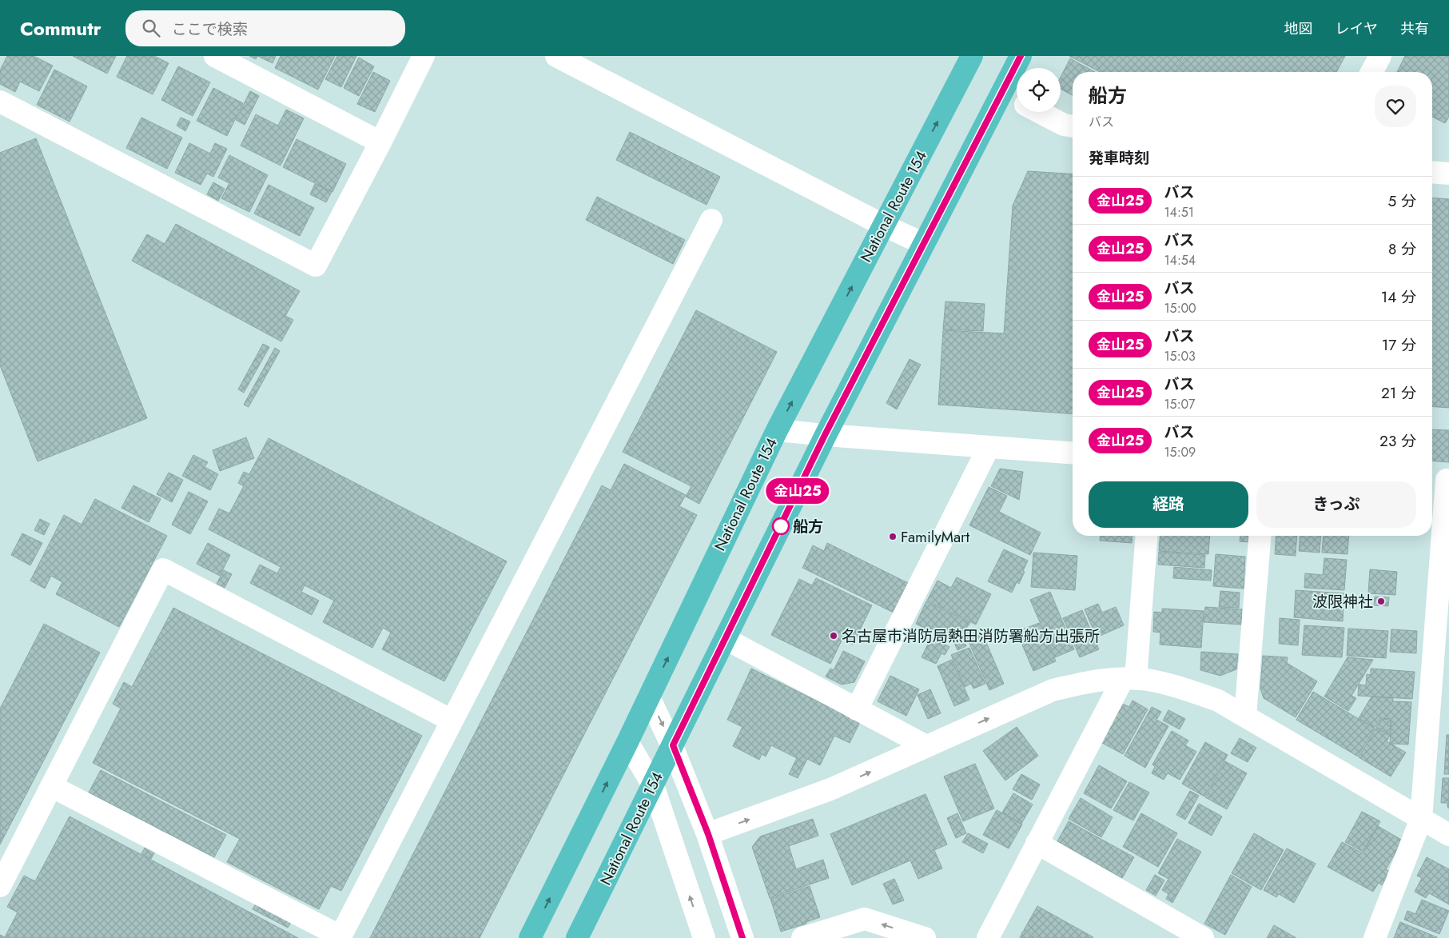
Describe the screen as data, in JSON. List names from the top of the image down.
{
  "streets": {
    "highway": ["National Route 154"]
  },
  "places": [
    "船方",
    "FamilyMart",
    "波限神社",
    "名古屋市消防局熱田消防署船方出張所"
  ],
  "lines": ["bus line 金山25"],
  "page": {
    "header": "Commutr",
    "search": "ここで検索",
    "nav": ["地図", "レイヤ", "共有"],
    "on_map": "金山25",
    "heading": [
      ["船方", "バス"],
      "発車時刻"
    ],
    "list": [
      {
        "mark": "金山25",
        "name": "バス",
        "note": "14:51",
        "value": "5 分"
      },
      {
        "mark": "金山25",
        "name": "バス",
        "note": "14:54",
        "value": "8 分"
      },
      {
        "mark": "金山25",
        "name": "バス",
        "note": "15:00",
        "value": "14 分"
      },
      {
        "mark": "金山25",
        "name": "バス",
        "note": "15:03",
        "value": "17 分"
      },
      {
        "mark": "金山25",
        "name": "バス",
        "note": "15:07",
        "value": "21 分"
      },
      {
        "mark": "金山25",
        "name": "バス",
        "note": "15:09",
        "value": "23 分"
      }
    ],
    "buttons": ["経路", "きっぷ"]
  }
}
